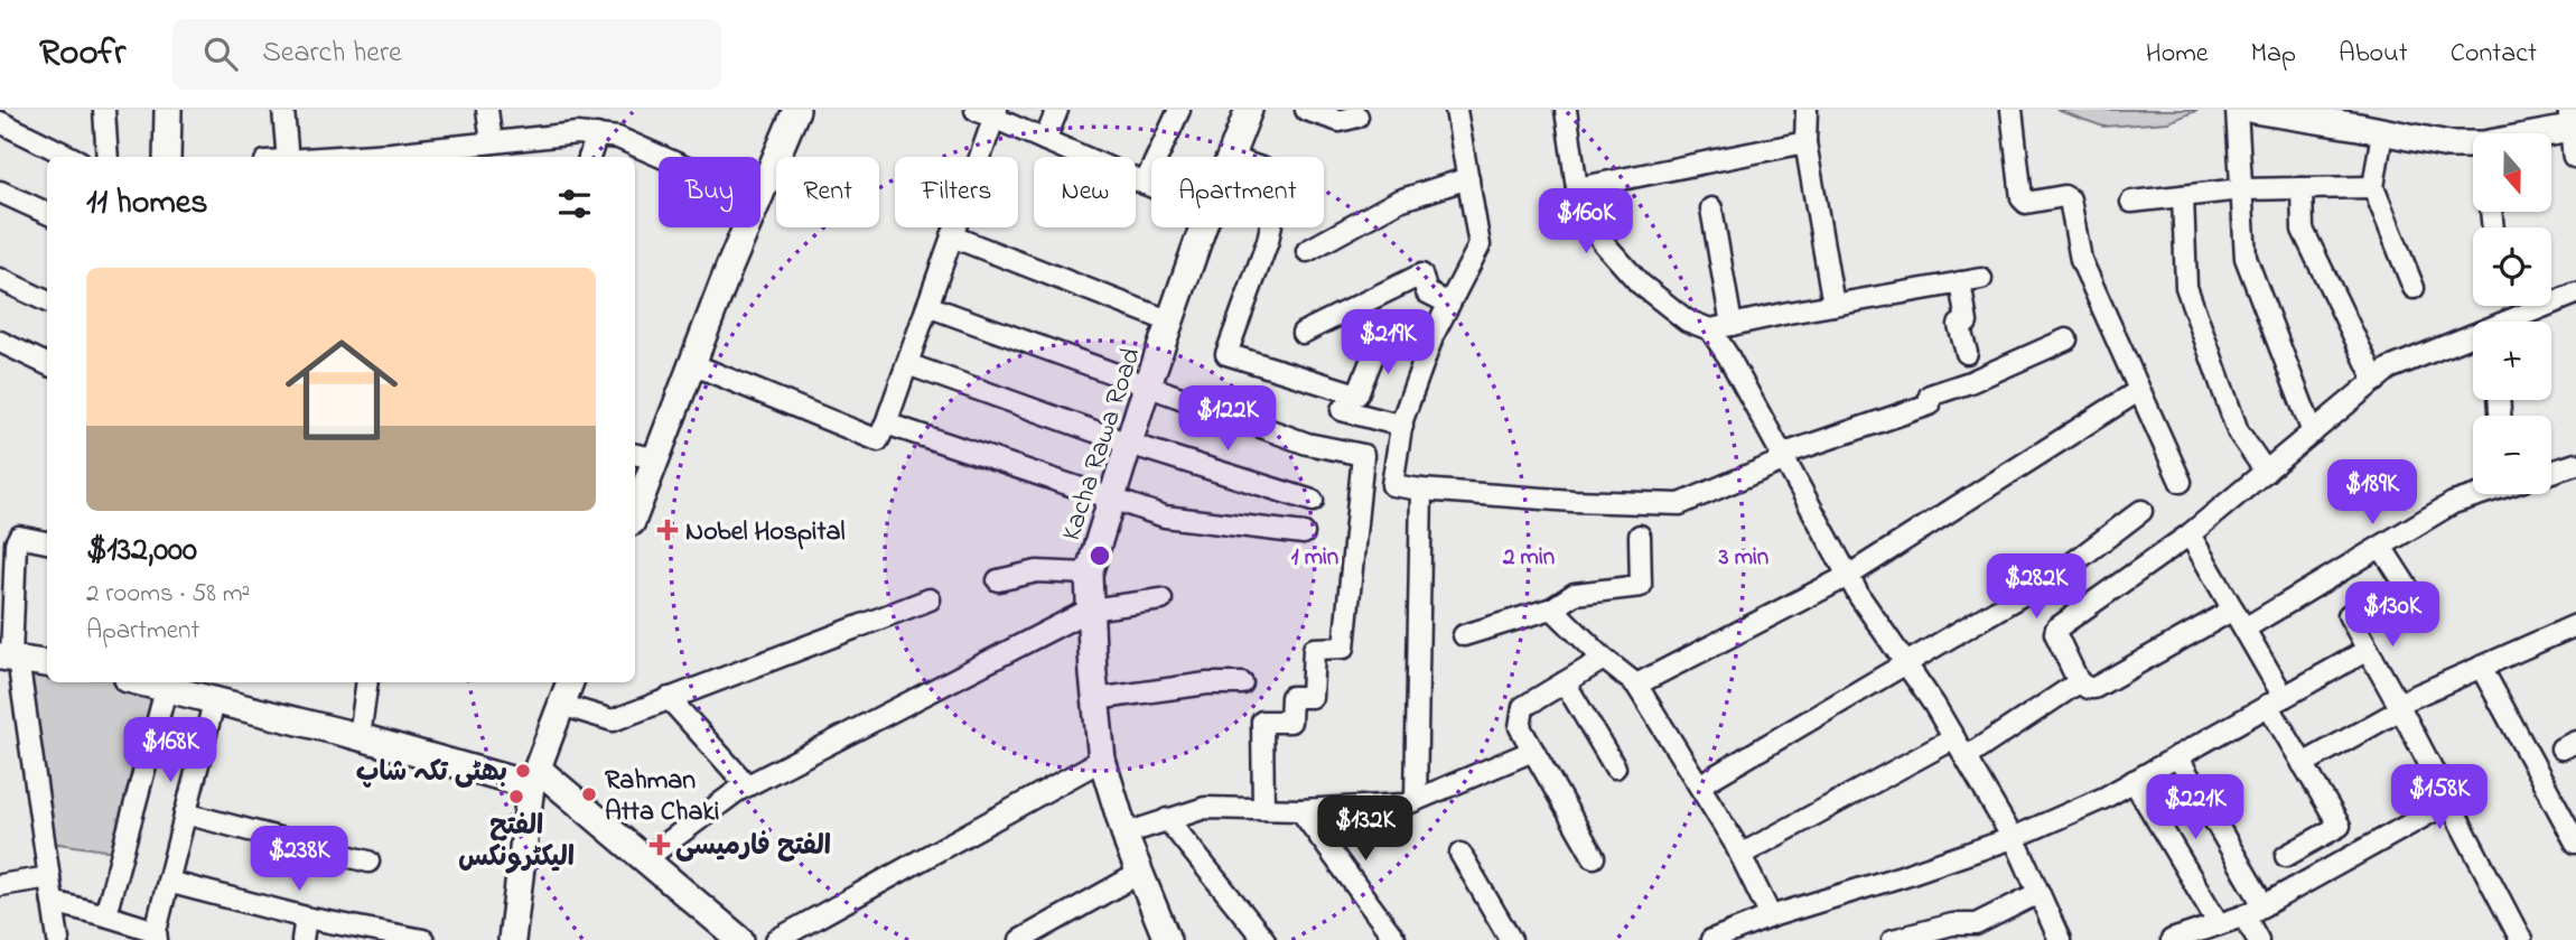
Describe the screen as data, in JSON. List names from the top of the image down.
{
  "streets": {
    "street": ["Kacha Rawa Road"]
  },
  "places": {
    "health": ["Nobel Hospital", "الفتح فارمیسی"],
    "other": ["بھٹی تکہ شاپ", "Rahman Atta Chaki", "الفتح الیکٹرونکس"]
  },
  "north": "bottom",
  "page": {
    "header": "Roofr",
    "search": "Search here",
    "nav": [
      "Home",
      "Map",
      "About",
      "Contact"
    ],
    "map_buttons": ["+", "−"],
    "chip": [
      "Buy",
      "Rent",
      "Filters",
      "New",
      "Apartment"
    ],
    "heading": "11 homes",
    "price": [
      "$160K",
      "$219K",
      "$122K",
      "$189K",
      "$282K",
      "$130K",
      "$168K",
      "$158K",
      "$221K",
      "$132K",
      "$238K"
    ],
    "list": [
      {
        "name": "$132,000",
        "note": "2 rooms · 58 m² · Apartment"
      }
    ]
  },
  "rings": ["1 min", "2 min", "3 min"]
}
